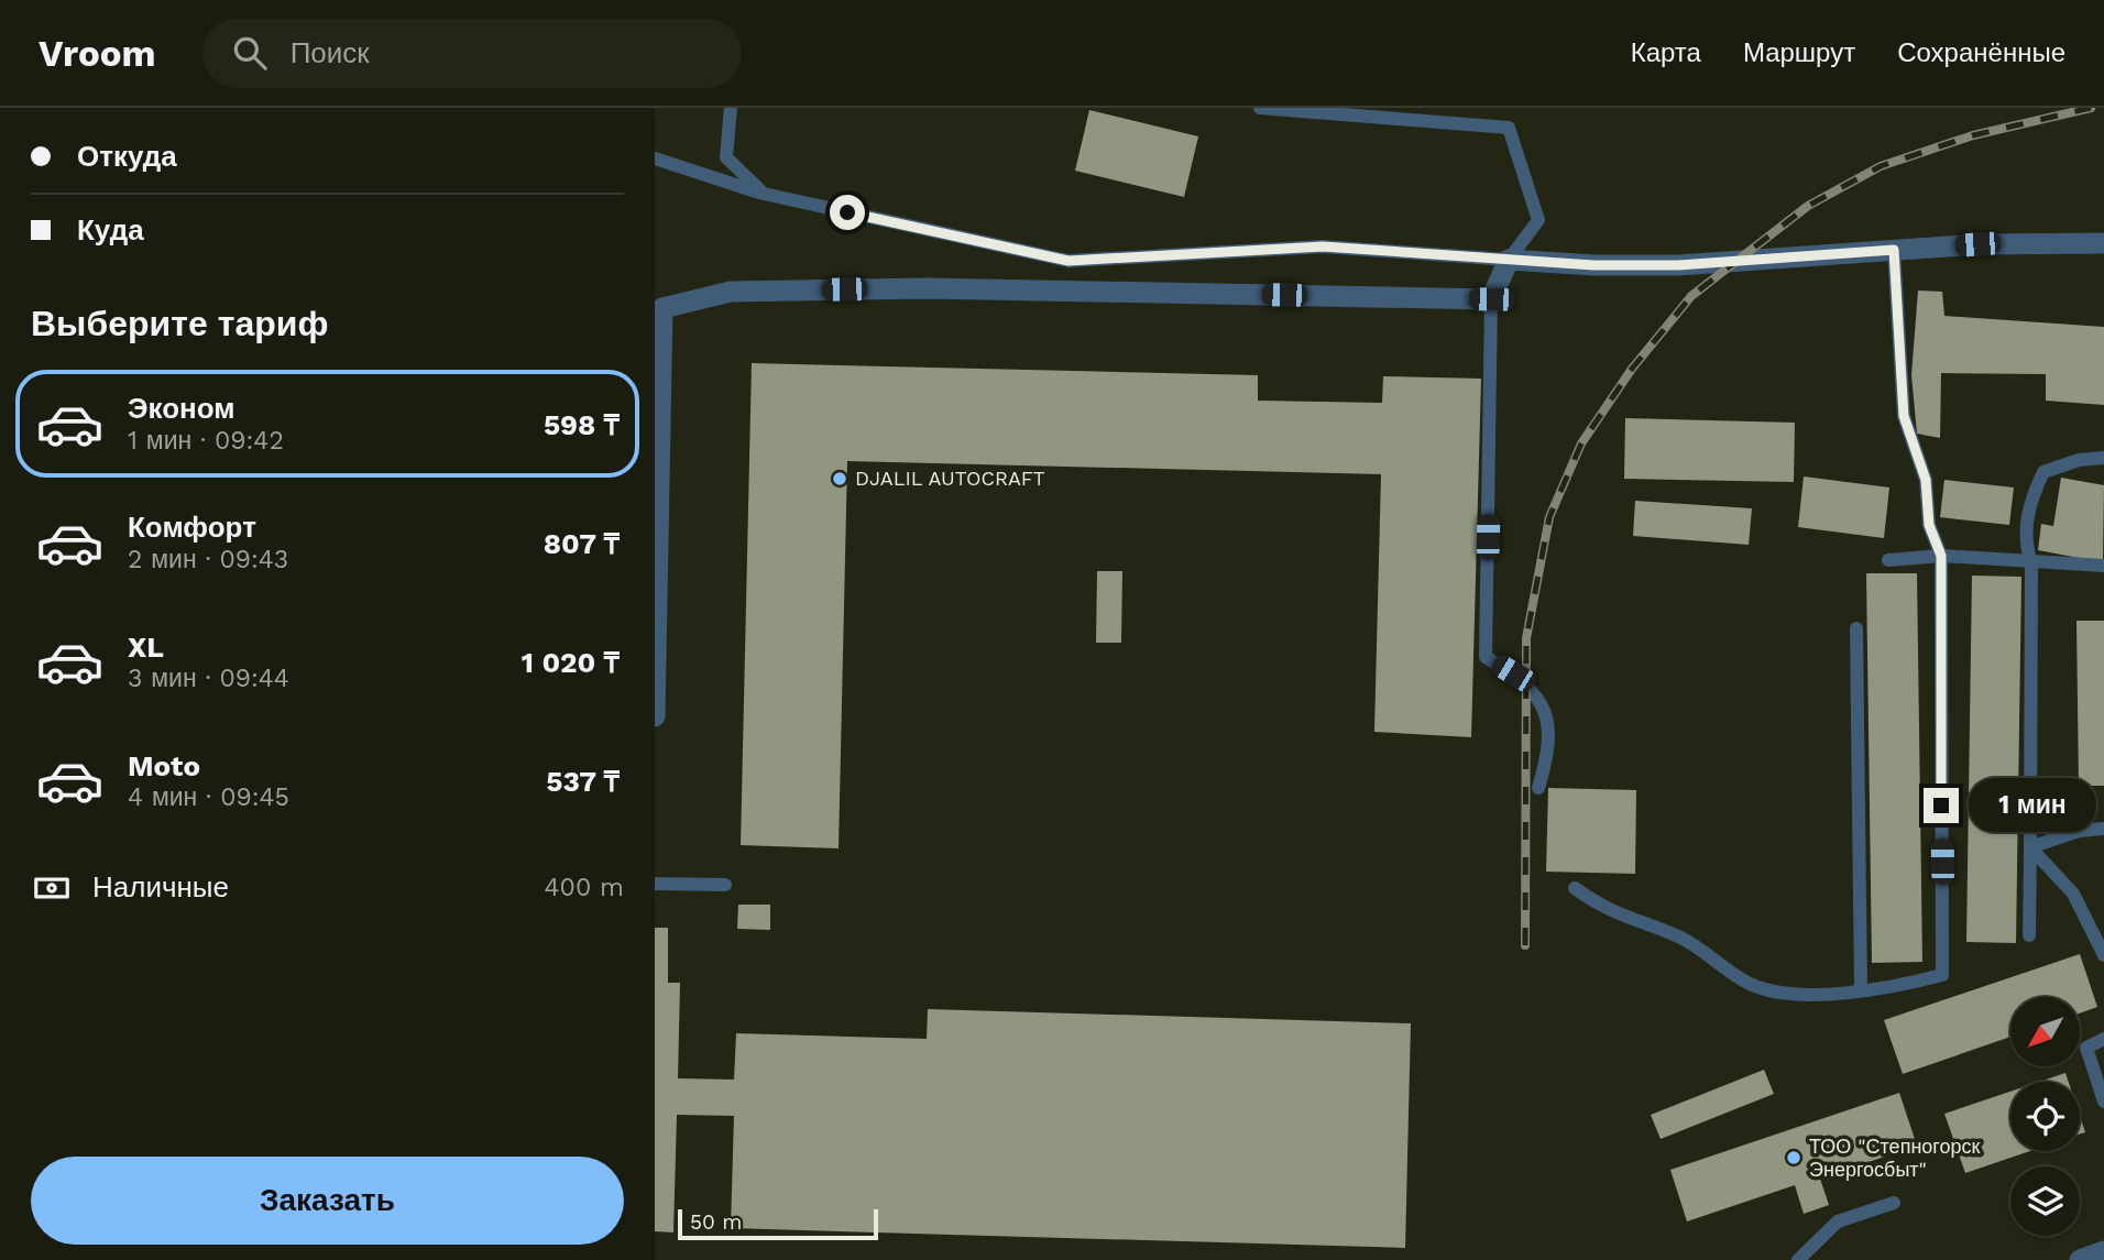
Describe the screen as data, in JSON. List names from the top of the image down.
{
  "places": ["DJALIL AUTOCRAFT", "ТОО \"Степногорск Энергосбыт\""],
  "scale_bar": "50 m",
  "north": "bottom left",
  "page": {
    "header": "Vroom",
    "search": "Поиск",
    "nav": ["Карта", "Маршрут", "Сохранённые"],
    "banner": ["Откуда", "Куда"],
    "heading": "Выберите тариф",
    "list": [
      {
        "name": "Эконом",
        "note": "1 мин · 09:42",
        "value": "598 ₸"
      },
      {
        "name": "Комфорт",
        "note": "2 мин · 09:43",
        "value": "807 ₸"
      },
      {
        "name": "XL",
        "note": "3 мин · 09:44",
        "value": "1 020 ₸"
      },
      {
        "name": "Moto",
        "note": "4 мин · 09:45",
        "value": "537 ₸"
      }
    ],
    "bubble": "1 мин",
    "pay": ["Наличные", "400 m"],
    "buttons": "Заказать",
    "scale": "50 m"
  }
}
